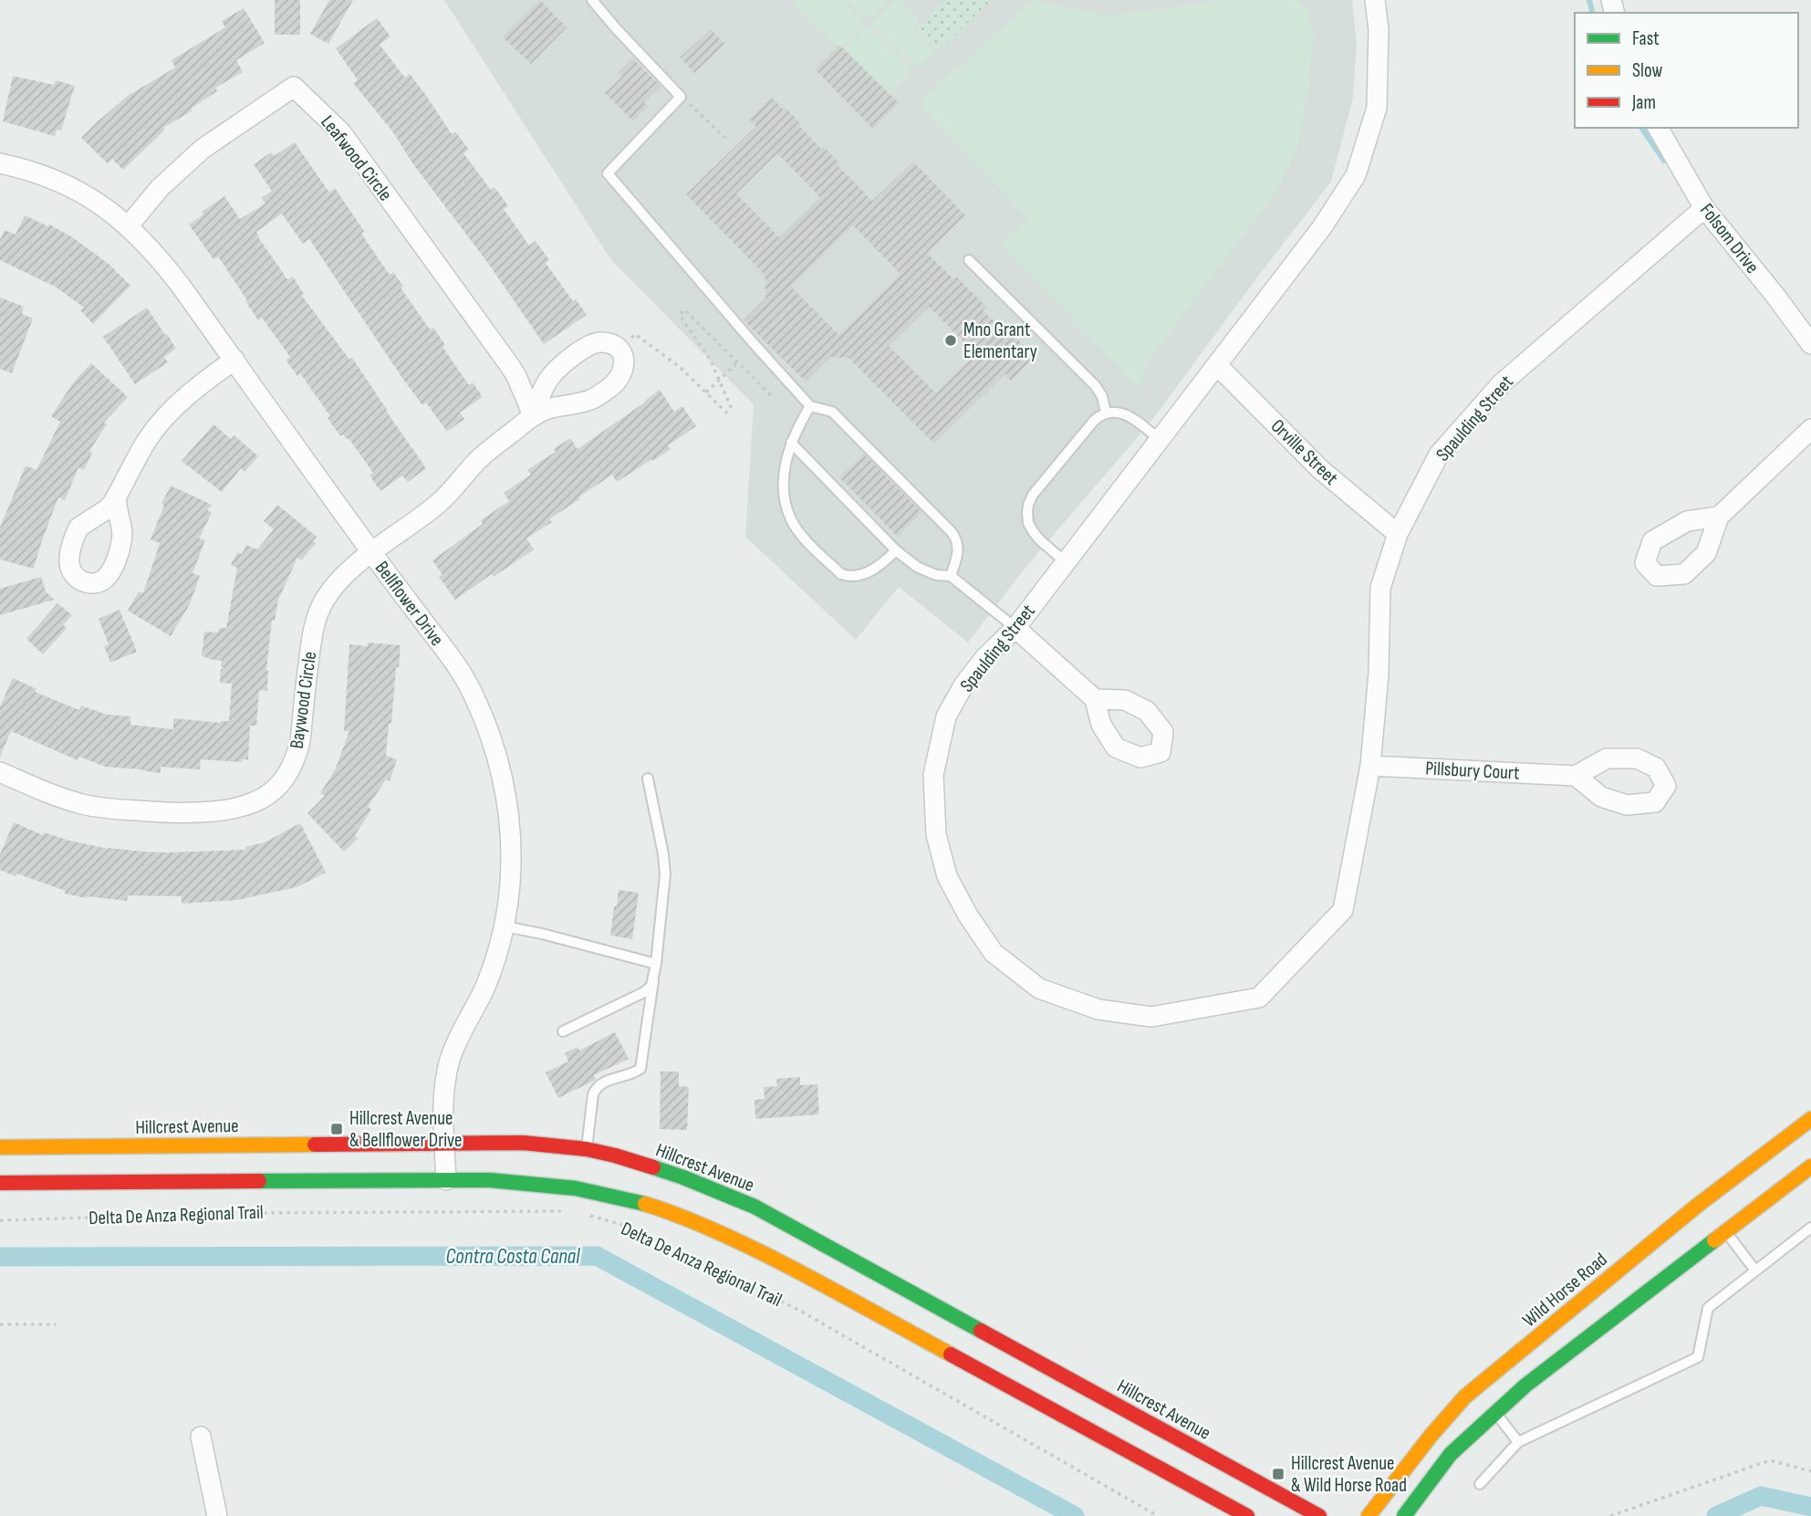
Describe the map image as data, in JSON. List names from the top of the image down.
{
  "streets": {
    "main road": ["Hillcrest Avenue", "Wild Horse Road"],
    "street": [
      "Leafwood Circle",
      "Folsom Drive",
      "Spaulding Street",
      "Orville Street",
      "Bellflower Drive",
      "Baywood Circle",
      "Pillsbury Court"
    ],
    "path": ["Delta De Anza Regional Trail"]
  },
  "crossings": [
    ["Leafwood Circle", "Bellflower Drive"],
    ["Leafwood Circle", "Baywood Circle"],
    ["Folsom Drive", "Spaulding Street"],
    ["Spaulding Street", "Orville Street"],
    ["Spaulding Street", "Pillsbury Court"],
    ["Bellflower Drive", "Baywood Circle"],
    ["Bellflower Drive", "Hillcrest Avenue"]
  ],
  "water": ["Contra Costa Canal"],
  "places": {
    "other": ["Mno Grant Elementary"],
    "transit": ["Hillcrest Avenue & Bellflower Drive", "Hillcrest Avenue & Wild Horse Road"]
  },
  "legend": ["Fast", "Slow", "Jam"]
}
